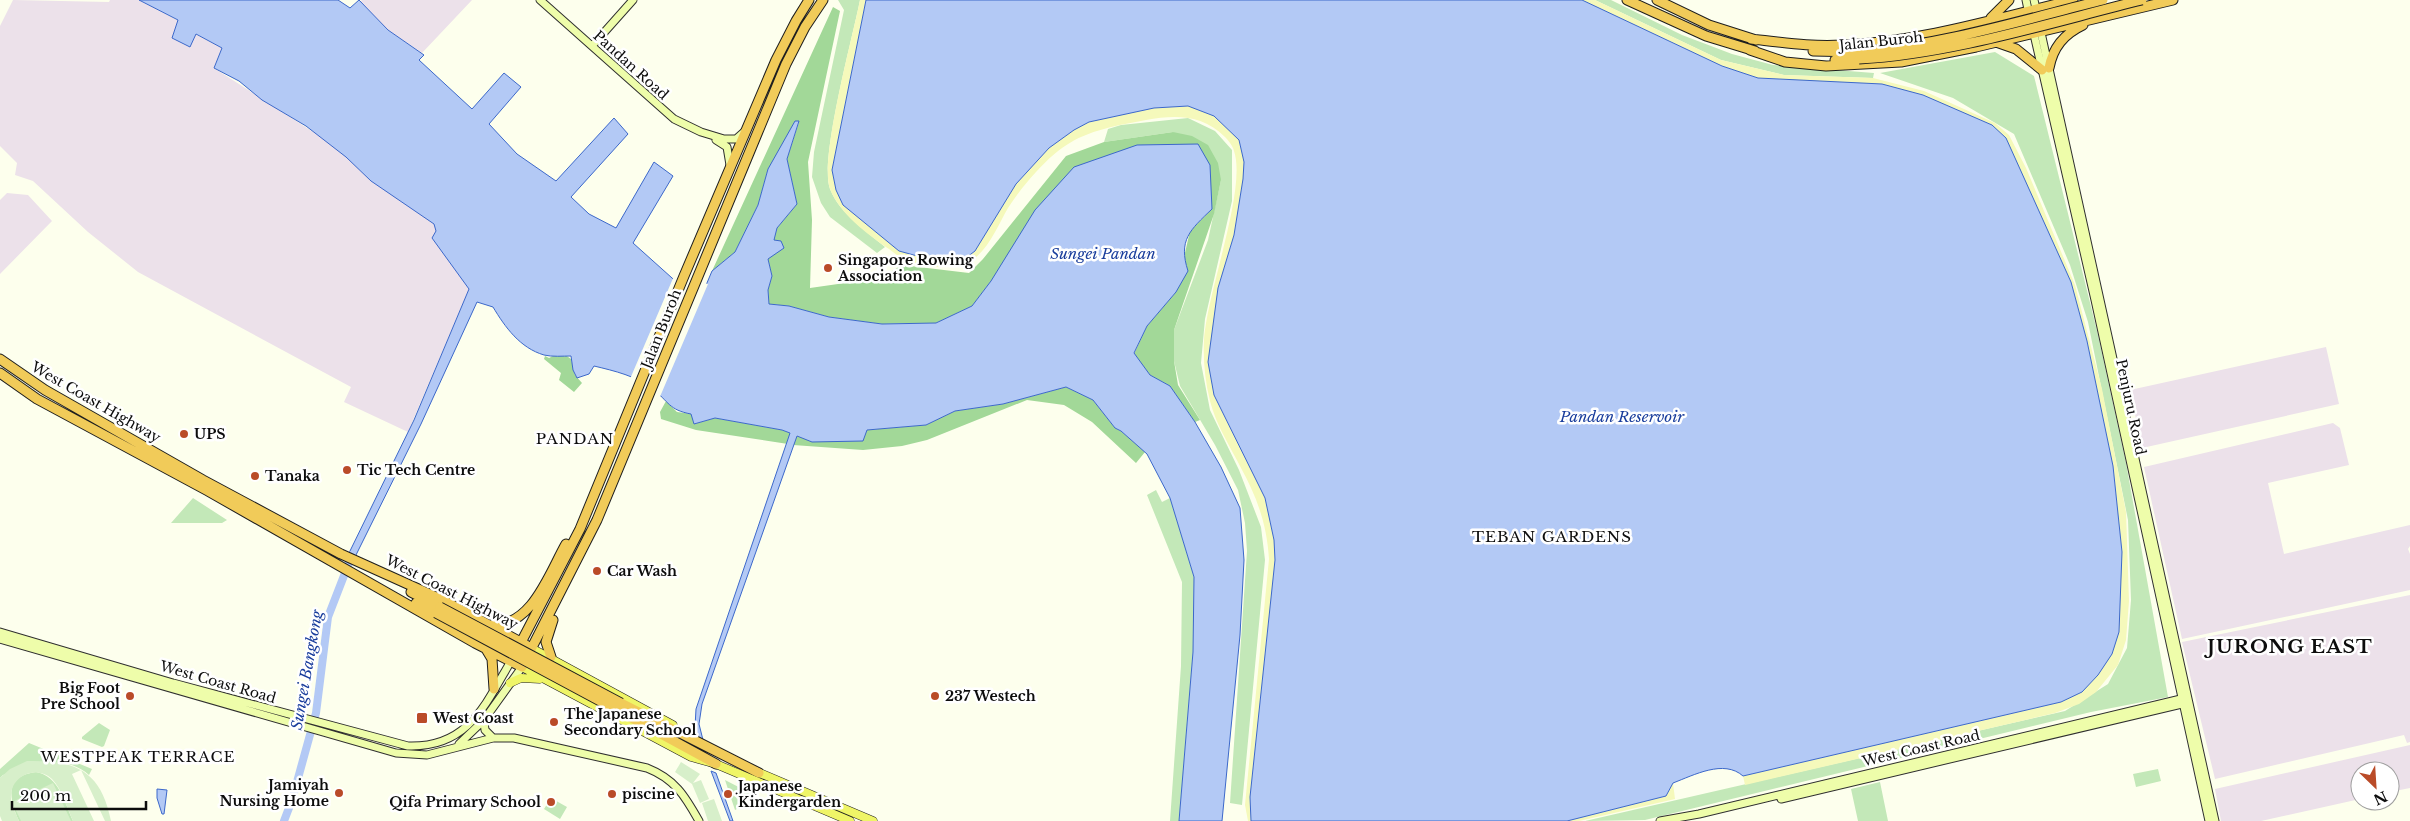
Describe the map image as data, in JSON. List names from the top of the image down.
{
  "streets": {
    "highway": ["Jalan Buroh", "West Coast Highway"],
    "main road": ["Pandan Road", "Penjuru Road", "West Coast Road"]
  },
  "crossings": [
    ["Jalan Buroh", "Pandan Road"],
    ["Jalan Buroh", "West Coast Highway"],
    ["Jalan Buroh", "West Coast Road"],
    ["West Coast Highway", "West Coast Road"],
    ["Penjuru Road", "West Coast Road"]
  ],
  "districts": [
    "PANDAN",
    "TEBAN GARDENS",
    "JURONG EAST",
    "WESTPEAK TERRACE"
  ],
  "water": ["Sungei Pandan", "Pandan Reservoir", "Sungei Bangkong"],
  "places": {
    "other": [
      "Singapore Rowing Association",
      "UPS",
      "Tic Tech Centre",
      "Tanaka",
      "Car Wash",
      "Big Foot Pre School",
      "237 Westech",
      "The Japanese Secondary School",
      "Jamiyah Nursing Home",
      "piscine",
      "Japanese Kindergarden",
      "Qifa Primary School"
    ],
    "transit": ["West Coast"]
  },
  "scale_bar": "200 m",
  "north": "bottom right"
}
